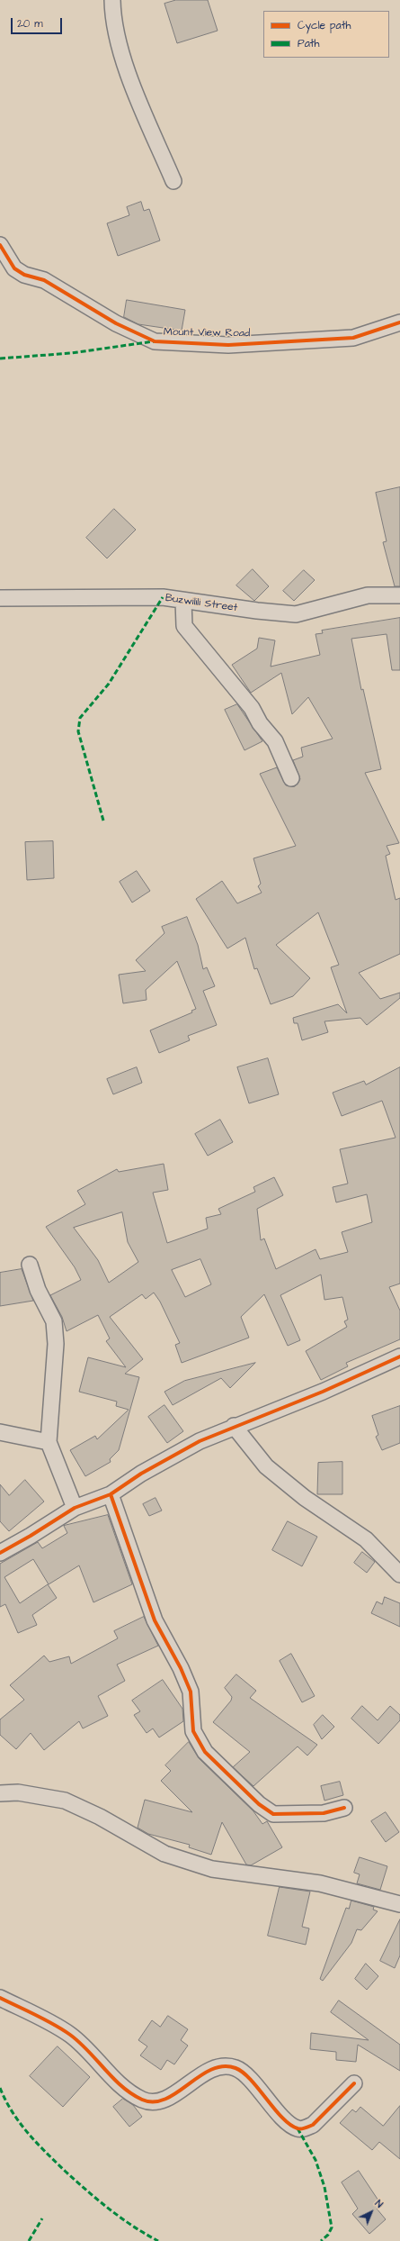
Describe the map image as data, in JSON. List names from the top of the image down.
{
  "streets": {
    "street": ["Mount View Road", "Buzwilili Street"]
  },
  "legend": ["Cycle path", "Path"],
  "scale_bar": "20 m",
  "north": "top right"
}
